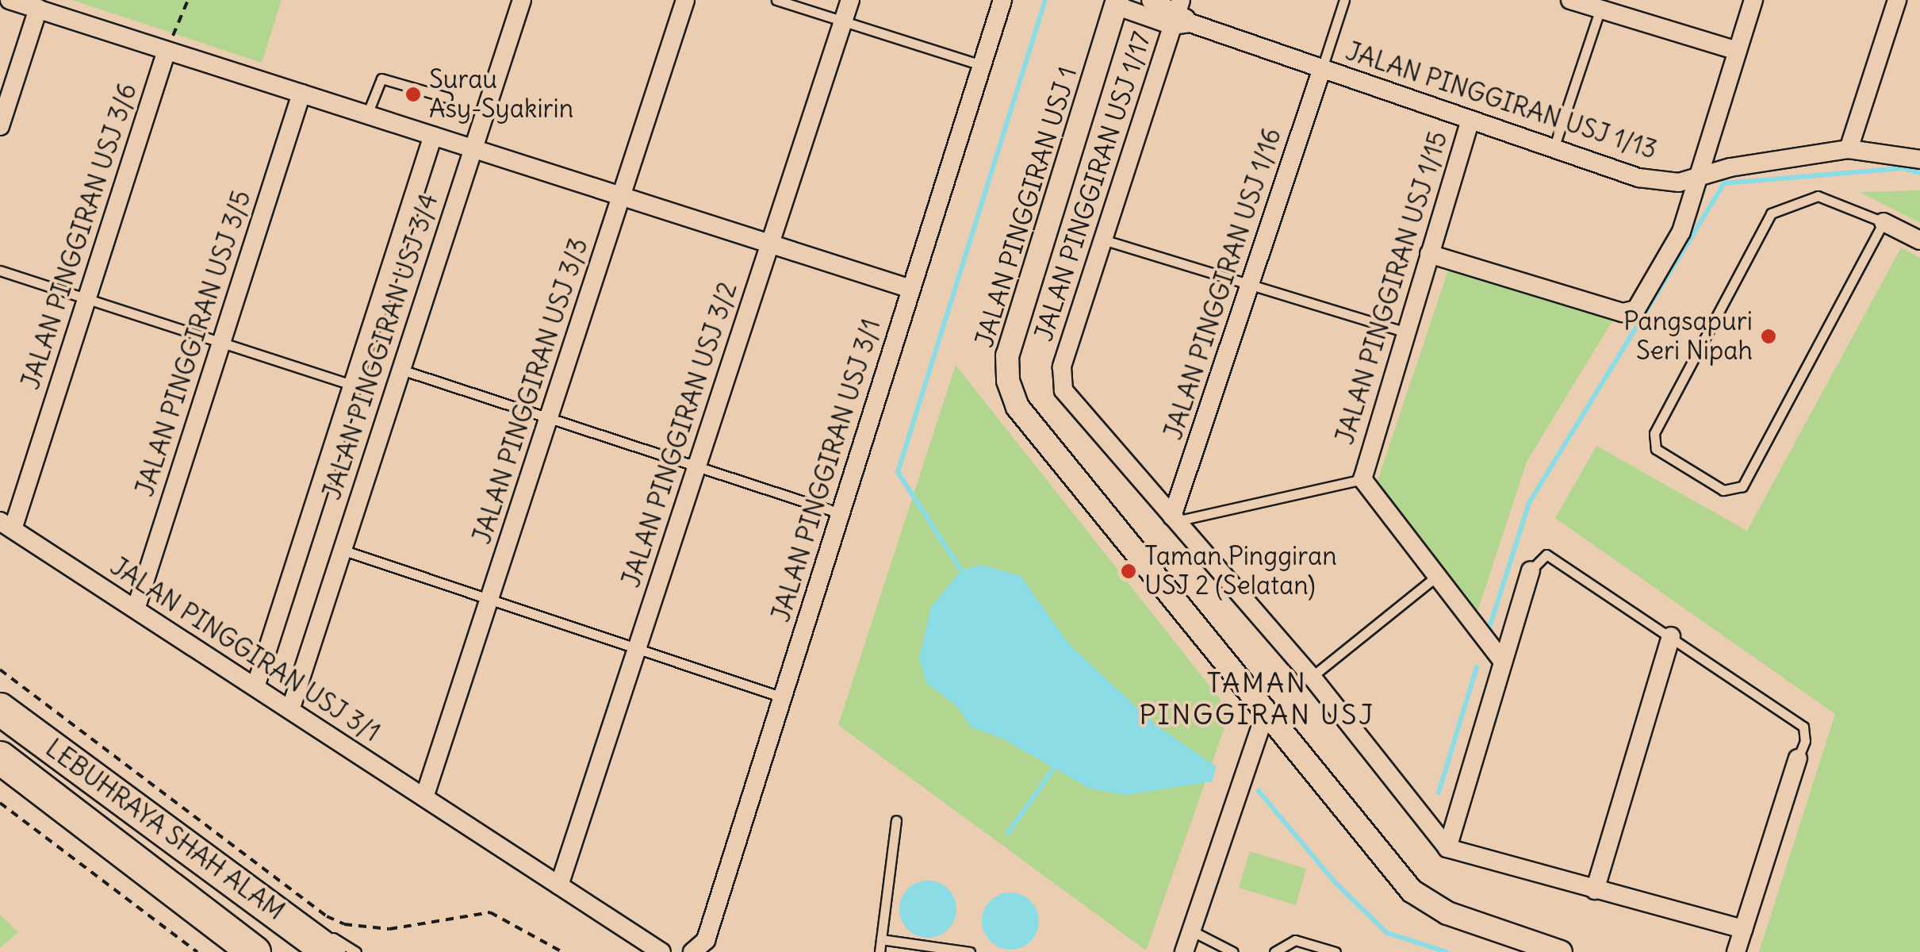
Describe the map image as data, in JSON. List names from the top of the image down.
{
  "streets": {
    "highway": ["LEBUHRAYA SHAH ALAM"],
    "street": [
      "JALAN PINGGIRAN USJ 1/13",
      "JALAN PINGGIRAN USJ 1/17",
      "JALAN PINGGIRAN USJ 1",
      "JALAN PINGGIRAN USJ 3/6",
      "JALAN PINGGIRAN USJ 1/16",
      "JALAN PINGGIRAN USJ 1/15",
      "JALAN PINGGIRAN USJ 3/5",
      "JALAN PINGGIRAN USJ 3/4",
      "JALAN PINGGIRAN USJ 3/3",
      "JALAN PINGGIRAN USJ 3/2",
      "JALAN PINGGIRAN USJ 3/1"
    ]
  },
  "crossings": [
    ["JALAN PINGGIRAN USJ 1/13", "JALAN PINGGIRAN USJ 1/17"],
    ["JALAN PINGGIRAN USJ 1/13", "JALAN PINGGIRAN USJ 1"],
    ["JALAN PINGGIRAN USJ 1/13", "JALAN PINGGIRAN USJ 1/16"],
    ["JALAN PINGGIRAN USJ 1/13", "JALAN PINGGIRAN USJ 1/15"],
    ["JALAN PINGGIRAN USJ 1/17", "JALAN PINGGIRAN USJ 1/16"],
    ["JALAN PINGGIRAN USJ 3/6", "JALAN PINGGIRAN USJ 3/1"],
    ["JALAN PINGGIRAN USJ 3/5", "JALAN PINGGIRAN USJ 3/1"],
    ["JALAN PINGGIRAN USJ 3/4", "JALAN PINGGIRAN USJ 3/1"],
    ["JALAN PINGGIRAN USJ 3/3", "JALAN PINGGIRAN USJ 3/1"],
    ["JALAN PINGGIRAN USJ 3/2", "JALAN PINGGIRAN USJ 3/1"]
  ],
  "districts": ["TAMAN PINGGIRAN USJ"],
  "places": ["Surau Asy-Syakirin", "Pangsapuri Seri Nipah", "Taman Pinggiran USJ 2 (Selatan)"]
}
